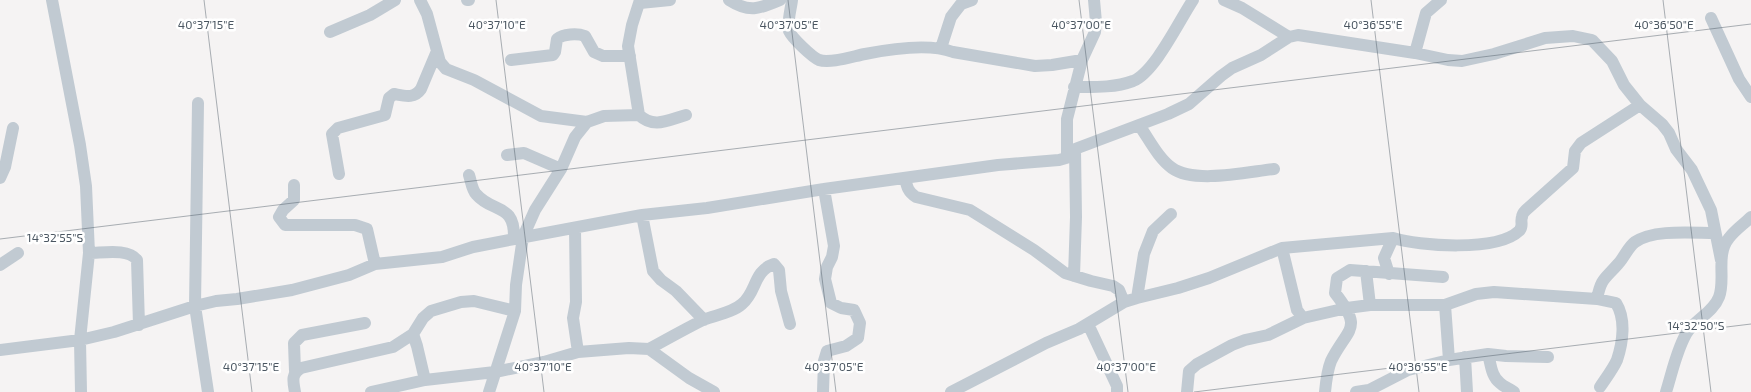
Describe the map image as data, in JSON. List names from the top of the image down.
{
  "coordinates": [
    "40°37'15\"E",
    "40°37'10\"E",
    "40°37'05\"E",
    "40°37'00\"E",
    "40°36'55\"E",
    "40°36'50\"E",
    "14°32'55\"S",
    "14°32'50\"S"
  ]
}
